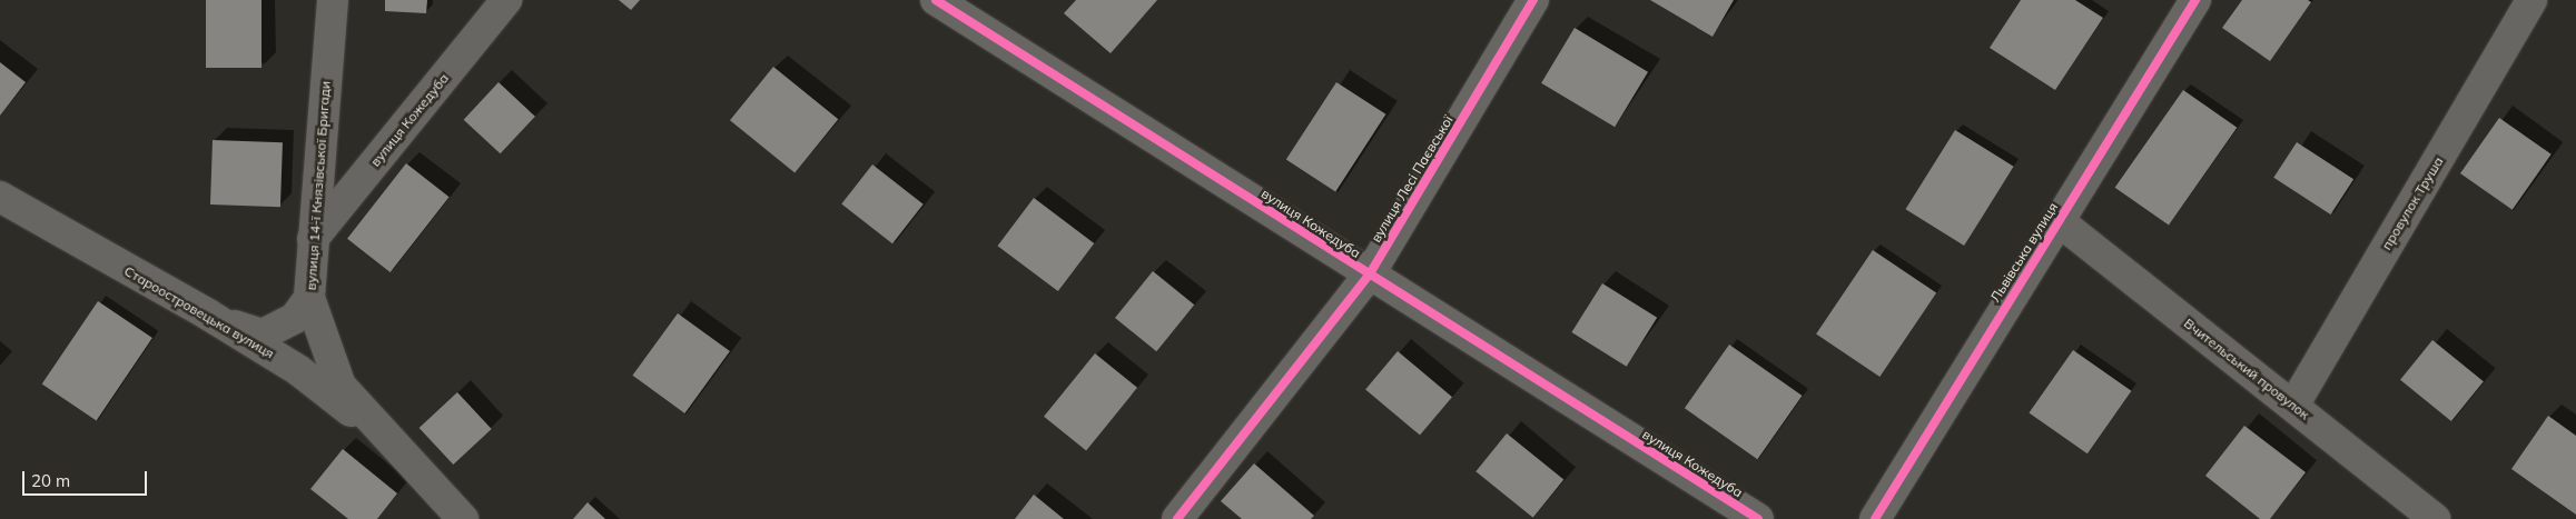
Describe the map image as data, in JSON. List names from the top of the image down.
{
  "streets": {
    "street": [
      "вулиця Кожедуба",
      "вулиця Лесі Паєвської",
      "вулиця 14-ї Князівської Бригади",
      "провулок Труша",
      "Львівська вулиця",
      "Староостровецька вулиця",
      "Вчительський провулок"
    ]
  },
  "crossings": [
    ["вулиця Кожедуба", "вулиця Лесі Паєвської"],
    ["вулиця Кожедуба", "вулиця 14-ї Князівської Бригади"],
    ["вулиця 14-ї Князівської Бригади", "Староостровецька вулиця"],
    ["провулок Труша", "Вчительський провулок"],
    ["Львівська вулиця", "Вчительський провулок"]
  ],
  "scale_bar": "20 m"
}
